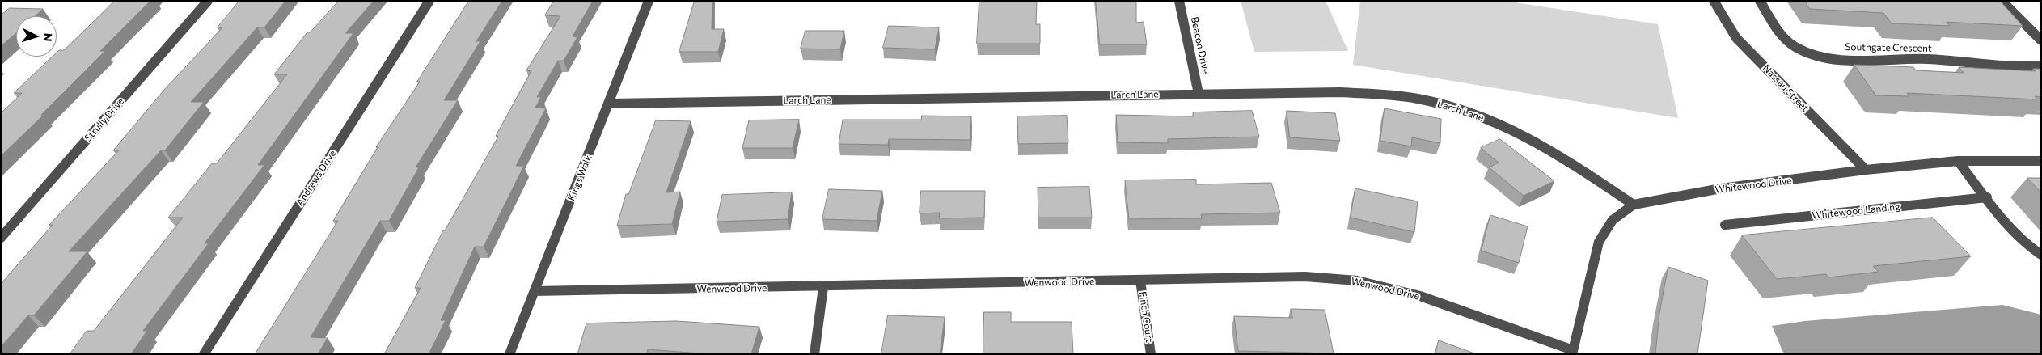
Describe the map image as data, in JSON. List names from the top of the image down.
{
  "streets": {
    "street": [
      "Beacon Drive",
      "Southgate Crescent",
      "Nassau Street",
      "Larch Lane",
      "Strully Drive",
      "Andrews Drive",
      "Kings Walk",
      "Whitewood Drive",
      "Whitewood Landing",
      "Wenwood Drive",
      "Finch Court"
    ]
  },
  "crossings": [
    ["Beacon Drive", "Larch Lane"],
    ["Nassau Street", "Whitewood Drive"],
    ["Larch Lane", "Kings Walk"],
    ["Larch Lane", "Whitewood Drive"],
    ["Kings Walk", "Wenwood Drive"],
    ["Whitewood Drive", "Wenwood Drive"],
    ["Wenwood Drive", "Finch Court"]
  ],
  "north": "right"
}
